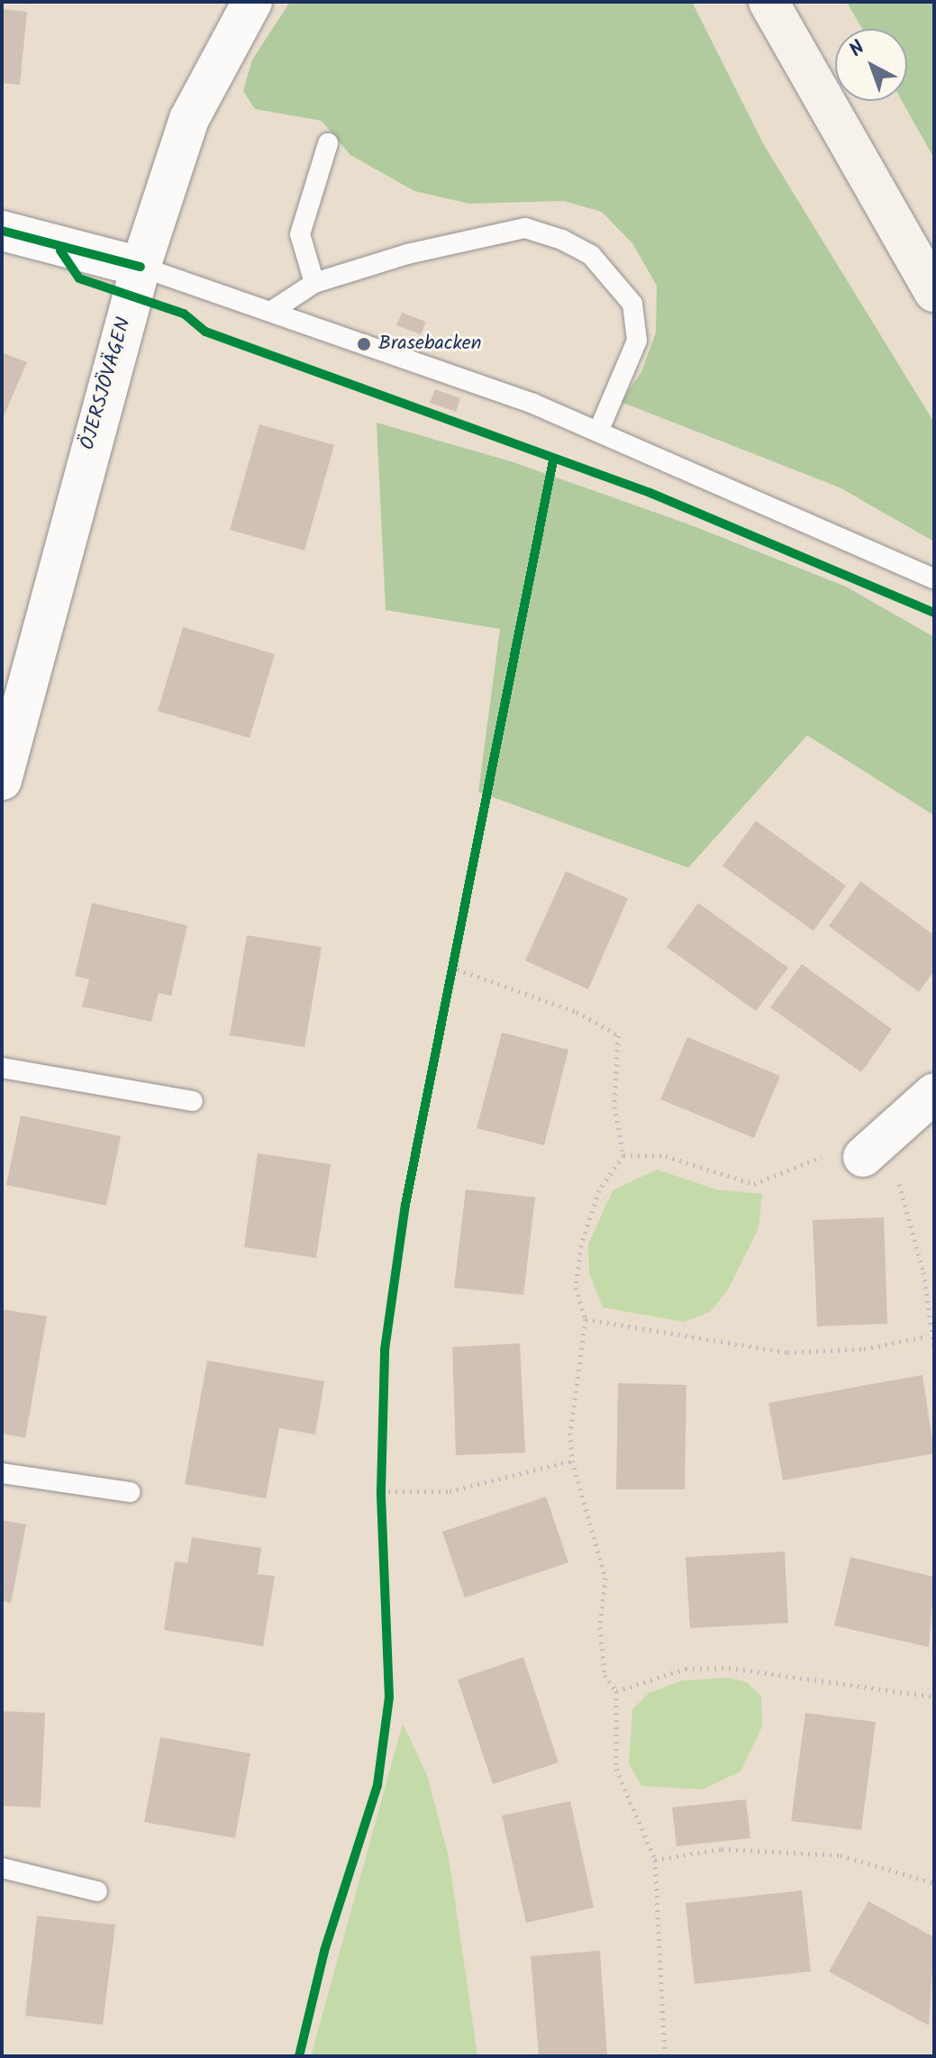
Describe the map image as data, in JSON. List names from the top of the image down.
{
  "streets": {
    "street": ["ÖJERSJÖVÄGEN"]
  },
  "places": ["Brasebacken"],
  "north": "top left"
}
